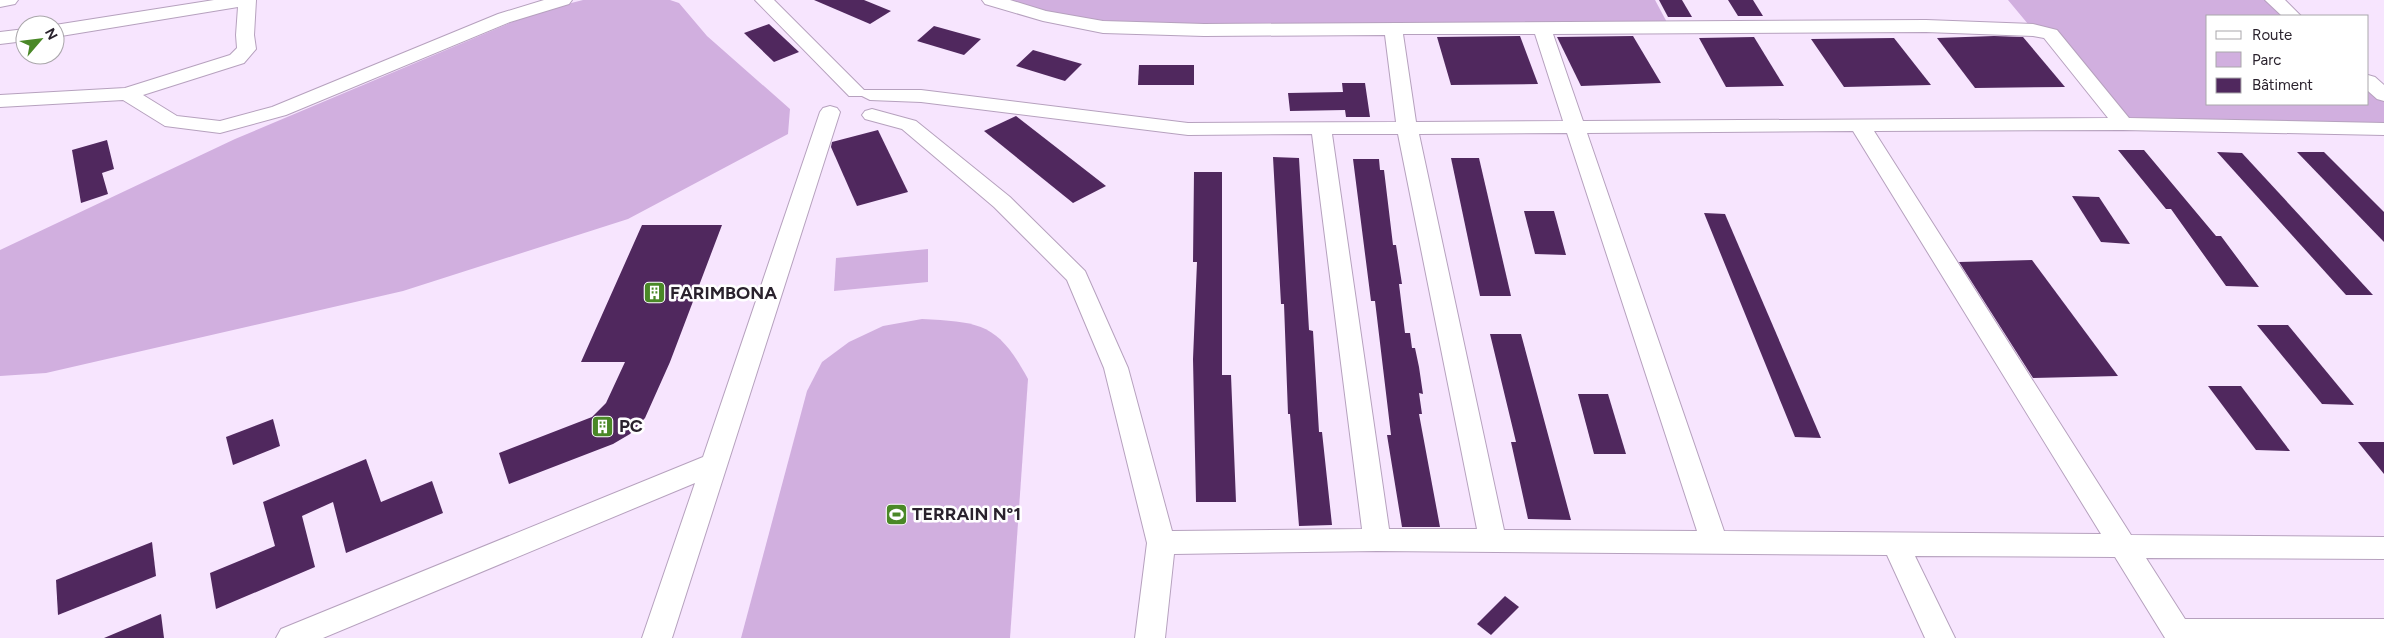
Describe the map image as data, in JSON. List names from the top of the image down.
{
  "places": {
    "building": ["FARIMBONA", "PC"],
    "sports": ["TERRAIN N°1"]
  },
  "legend": ["Route", "Parc", "Bâtiment"],
  "north": "top right"
}
